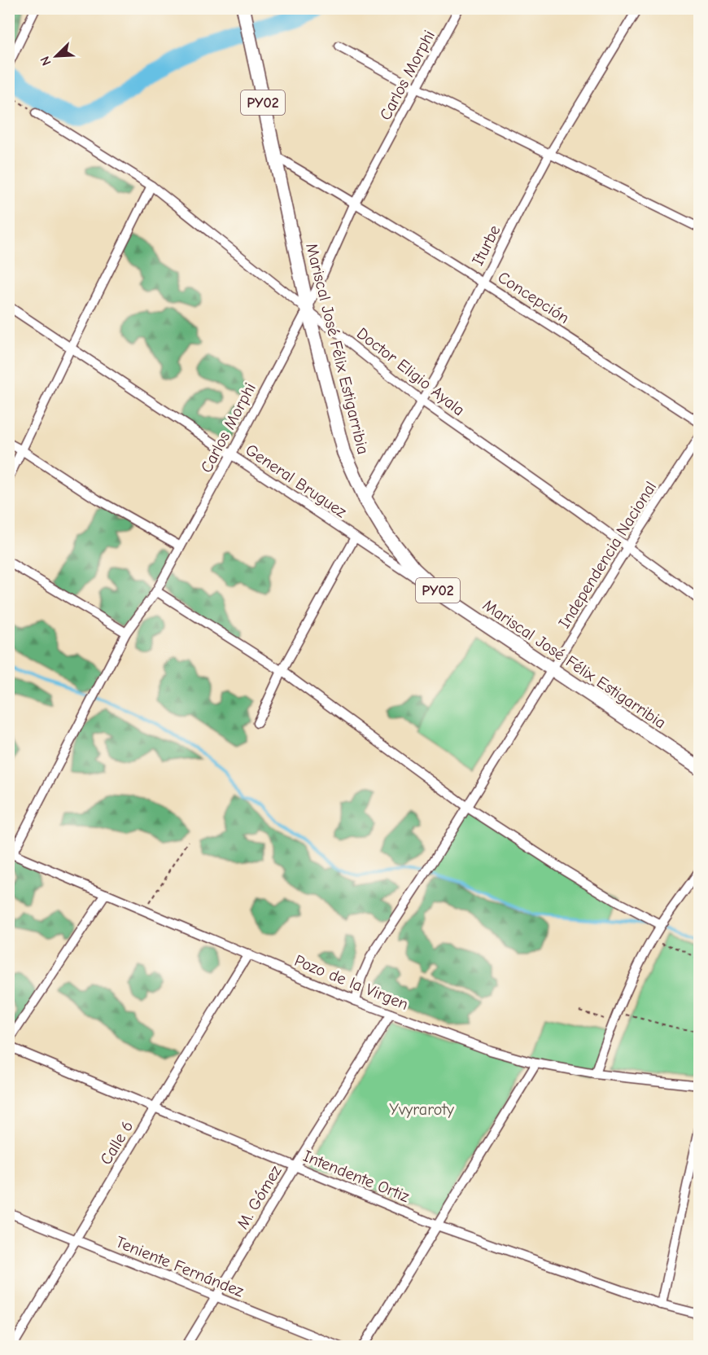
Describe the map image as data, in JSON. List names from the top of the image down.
{
  "streets": {
    "main road": ["PY02", "Mariscal José Félix Estigarribia"],
    "street": [
      "Carlos Morphi",
      "Iturbe",
      "Concepción",
      "Doctor Eligio Ayala",
      "General Bruguez",
      "Independencia Nacional",
      "Pozo de la Virgen",
      "Calle 6",
      "Intendente Ortiz",
      "M. Gómez",
      "Teniente Fernández"
    ]
  },
  "crossings": [
    ["Carlos Morphi", "Concepción"],
    ["Carlos Morphi", "Mariscal José Félix Estigarribia"],
    ["Carlos Morphi", "Doctor Eligio Ayala"],
    ["Carlos Morphi", "General Bruguez"],
    ["Carlos Morphi", "Pozo de la Virgen"],
    ["Iturbe", "Concepción"],
    ["Iturbe", "Mariscal José Félix Estigarribia"],
    ["Iturbe", "Doctor Eligio Ayala"],
    ["Concepción", "Mariscal José Félix Estigarribia"],
    ["Mariscal José Félix Estigarribia", "Doctor Eligio Ayala"],
    ["Mariscal José Félix Estigarribia", "General Bruguez"],
    ["Mariscal José Félix Estigarribia", "Independencia Nacional"],
    ["Doctor Eligio Ayala", "Independencia Nacional"],
    ["Independencia Nacional", "Pozo de la Virgen"],
    ["Pozo de la Virgen", "Calle 6"],
    ["Pozo de la Virgen", "M. Gómez"],
    ["Calle 6", "Intendente Ortiz"],
    ["Calle 6", "Teniente Fernández"],
    ["Intendente Ortiz", "M. Gómez"],
    ["M. Gómez", "Teniente Fernández"]
  ],
  "parks": ["Yvyraroty"],
  "north": "bottom left"
}
